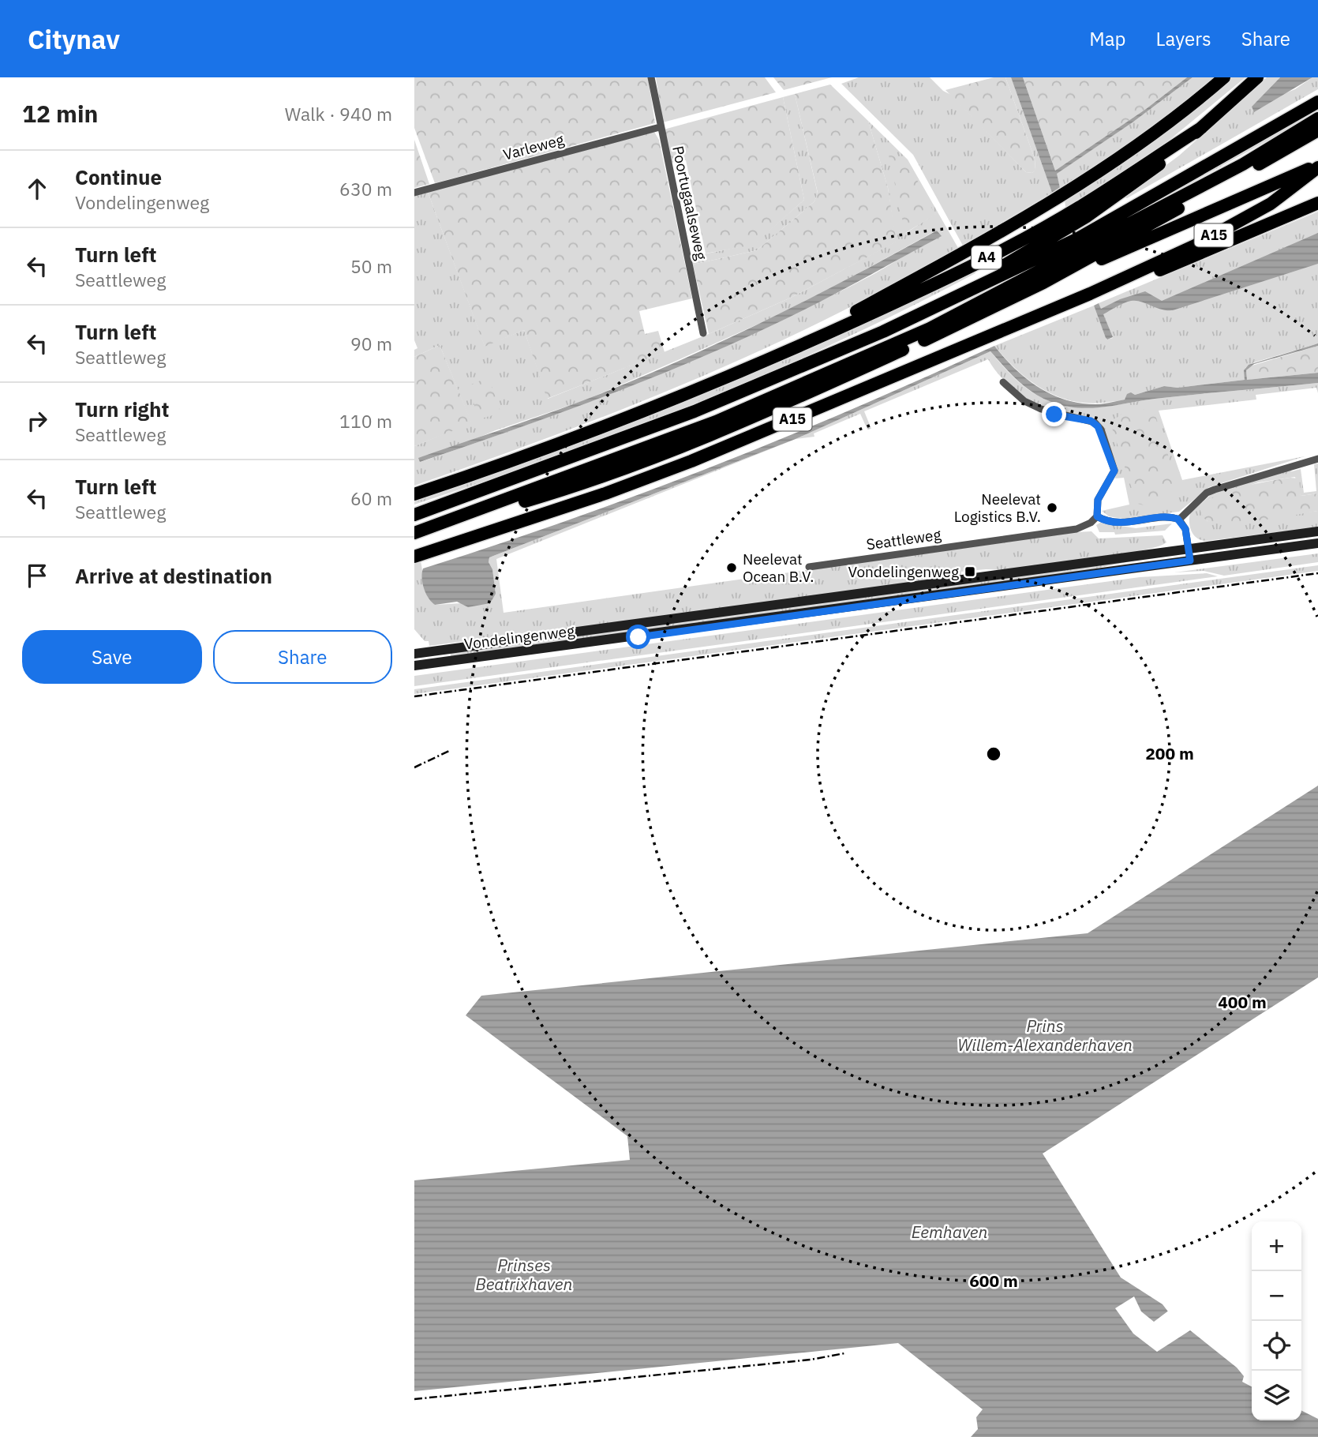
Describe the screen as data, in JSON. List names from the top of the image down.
{
  "streets": {
    "highway": ["A15", "A4"],
    "main road": ["Vondelingenweg"],
    "street": ["Varleweg", "Poortugaalseweg", "Seattleweg"]
  },
  "crossings": [
    ["Varleweg", "Poortugaalseweg"]
  ],
  "water": ["Prins Willem-Alexanderhaven", "Eemhaven", "Prinses Beatrixhaven"],
  "places": {
    "other": ["Neelevat Logistics B.V.", "Neelevat Ocean B.V."],
    "transit": ["Vondelingenweg"]
  },
  "page": {
    "header": "Citynav",
    "nav": ["Map", "Layers", "Share"],
    "heading": ["12 min", "Walk · 940 m"],
    "list": [
      ["Continue", "Vondelingenweg", "630 m"],
      ["Turn left", "Seattleweg", "50 m"],
      ["Turn left", "Seattleweg", "90 m"],
      ["Turn right", "Seattleweg", "110 m"],
      ["Turn left", "Seattleweg", "60 m"],
      "Arrive at destination"
    ],
    "buttons": ["Save", "Share"],
    "map_buttons": ["+", "−"]
  },
  "rings": ["200 m", "400 m", "600 m"]
}
